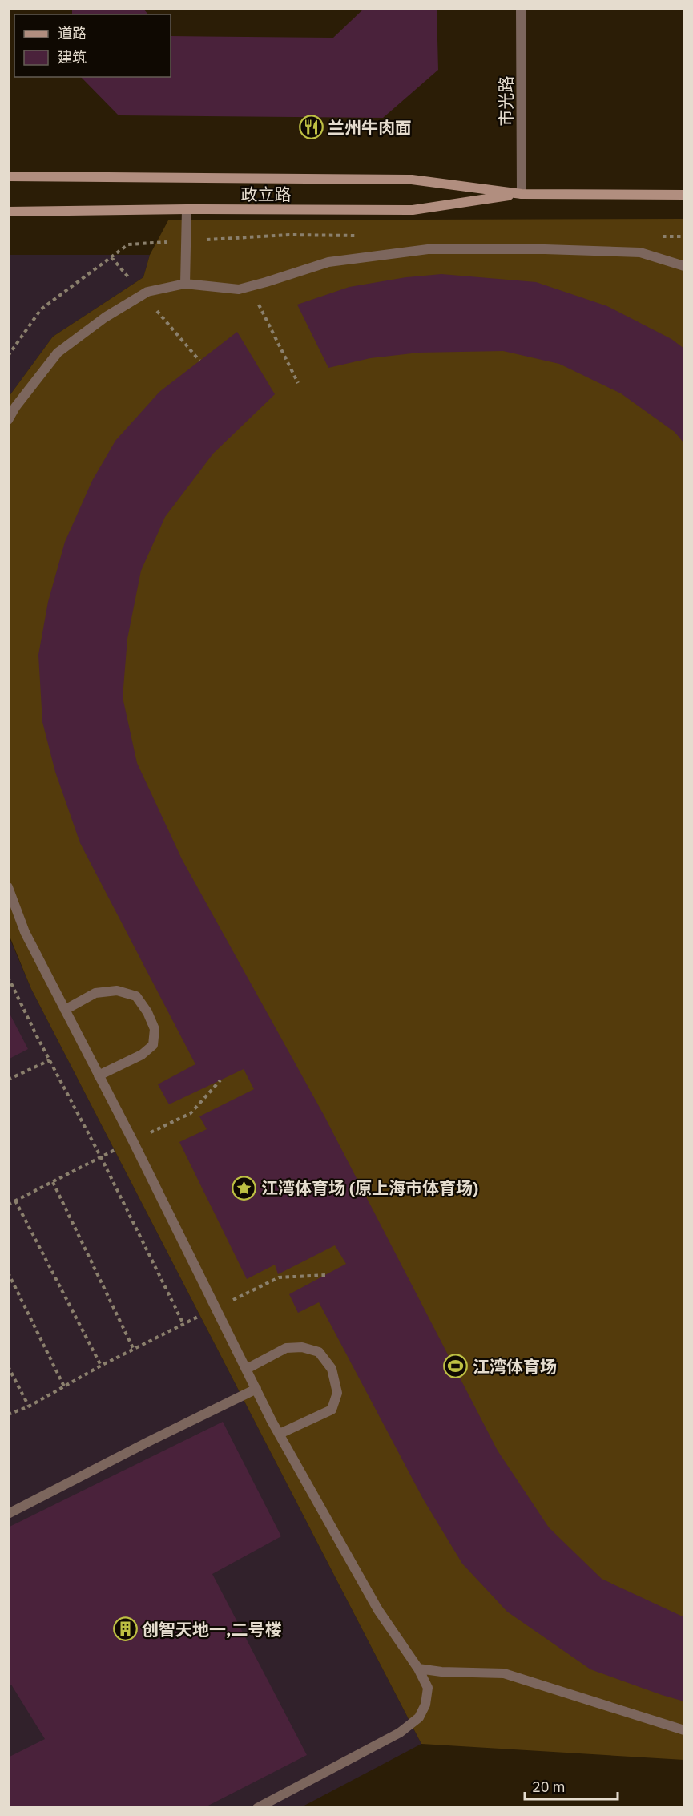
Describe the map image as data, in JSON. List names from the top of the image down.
{
  "streets": {
    "main road": ["政立路"],
    "street": ["市光路"]
  },
  "crossings": [
    ["市光路", "政立路"]
  ],
  "places": {
    "restaurant": ["兰州牛肉面"],
    "place": ["江湾体育场 (原上海市体育场)"],
    "sports": ["江湾体育场"],
    "building": ["创智天地一,二号楼"]
  },
  "legend": ["道路", "建筑"],
  "scale_bar": "20 m"
}
